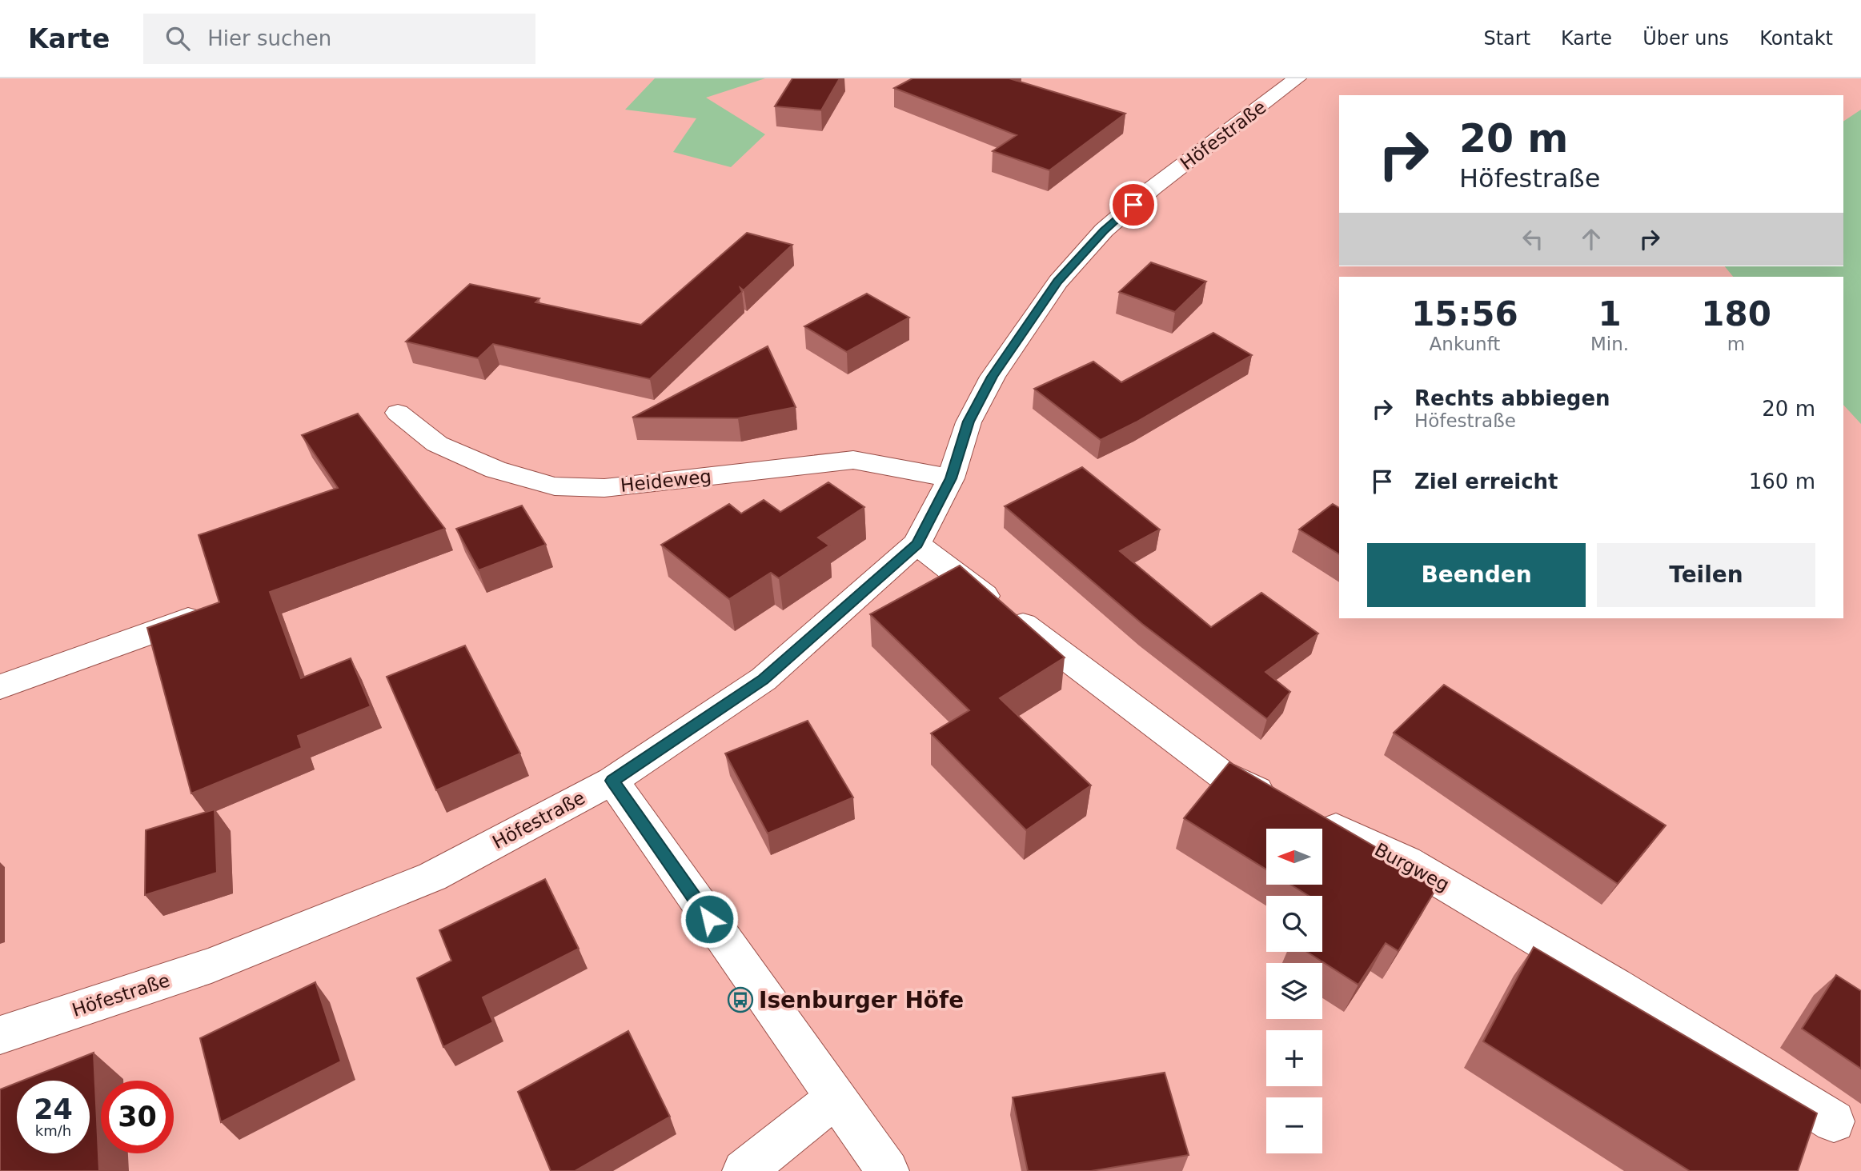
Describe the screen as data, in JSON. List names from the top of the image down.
{
  "streets": {
    "street": ["Höfestraße", "Heideweg", "Burgweg"]
  },
  "crossings": [
    ["Höfestraße", "Heideweg"],
    ["Höfestraße", "Burgweg"]
  ],
  "places": {
    "bus stop": ["Isenburger Höfe"]
  },
  "north": "left",
  "page": {
    "header": "Karte",
    "search": "Hier suchen",
    "nav": [
      "Start",
      "Karte",
      "Über uns",
      "Kontakt"
    ],
    "turn": ["20 m", "Höfestraße"],
    "eta": [
      "15:56",
      "Ankunft",
      "1",
      "Min.",
      "180",
      "m"
    ],
    "list": [
      {
        "name": "Rechts abbiegen",
        "note": "Höfestraße",
        "value": "20 m"
      },
      {
        "name": "Ziel erreicht",
        "value": "160 m"
      }
    ],
    "buttons": ["Beenden", "Teilen"],
    "map_buttons": ["+", "−"],
    "speed": "24 km/h",
    "limit": "30"
  }
}
